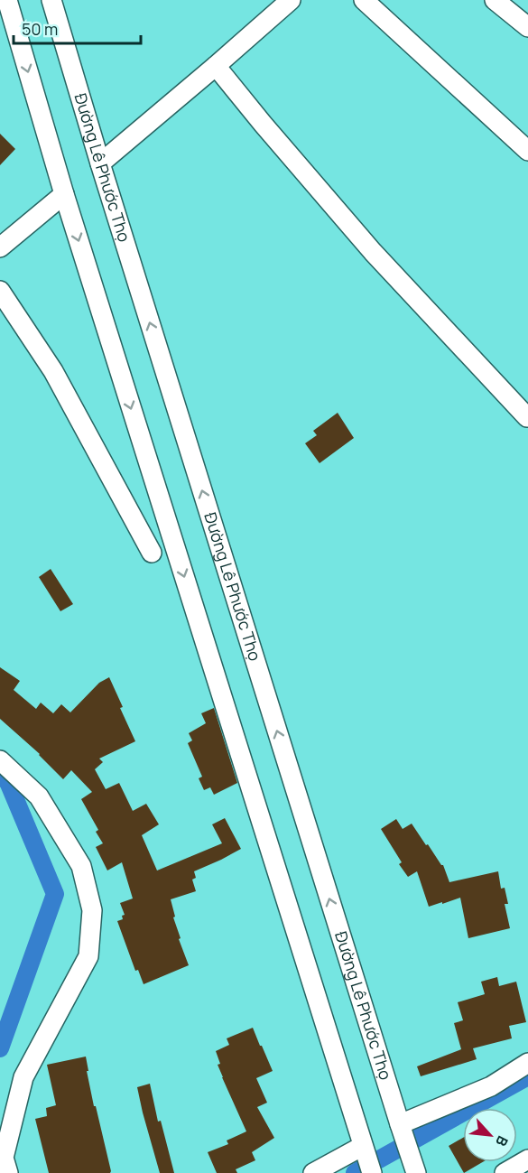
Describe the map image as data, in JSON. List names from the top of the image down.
{
  "streets": {
    "street": ["Đường Lê Phước Thọ"]
  },
  "scale_bar": "50 m",
  "north": "bottom right"
}
